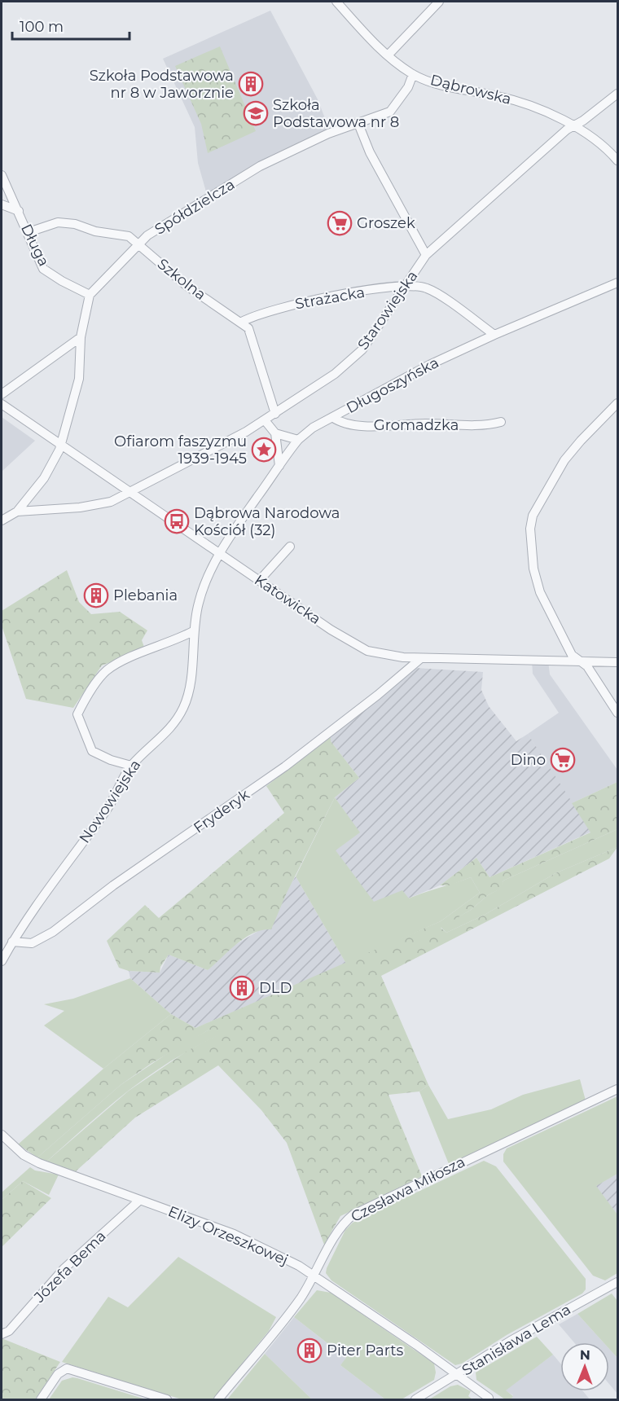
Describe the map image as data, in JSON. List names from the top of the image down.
{
  "streets": {
    "street": [
      "Dąbrowska",
      "Spółdzielcza",
      "Długa",
      "Szkolna",
      "Strażacka",
      "Starowiejska",
      "Długoszyńska",
      "Gromadzka",
      "Katowicka",
      "Nowowiejska",
      "Fryderyk",
      "Czesława Miłosza",
      "Elizy Orzeszkowej",
      "Józefa Bema",
      "Stanisława Lema"
    ]
  },
  "crossings": [
    ["Dąbrowska", "Spółdzielcza"],
    ["Dąbrowska", "Starowiejska"],
    ["Spółdzielcza", "Długa"],
    ["Spółdzielcza", "Szkolna"],
    ["Długa", "Szkolna"],
    ["Szkolna", "Strażacka"],
    ["Strażacka", "Starowiejska"],
    ["Strażacka", "Długoszyńska"],
    ["Starowiejska", "Katowicka"],
    ["Długoszyńska", "Gromadzka"],
    ["Długoszyńska", "Katowicka"],
    ["Długoszyńska", "Nowowiejska"],
    ["Katowicka", "Nowowiejska"],
    ["Katowicka", "Fryderyk"],
    ["Nowowiejska", "Fryderyk"],
    ["Czesława Miłosza", "Elizy Orzeszkowej"],
    ["Elizy Orzeszkowej", "Józefa Bema"],
    ["Elizy Orzeszkowej", "Stanisława Lema"]
  ],
  "places": {
    "building": [
      "Szkoła Podstawowa nr 8 w Jaworznie",
      "Plebania",
      "DLD",
      "Piter Parts"
    ],
    "school or university": ["Szkoła Podstawowa nr 8"],
    "supermarket": ["Groszek", "Dino"],
    "place": ["Ofiarom faszyzmu 1939-1945"],
    "bus stop": ["Dąbrowa Narodowa Kościół (32)"]
  },
  "scale_bar": "100 m",
  "north": "top"
}
